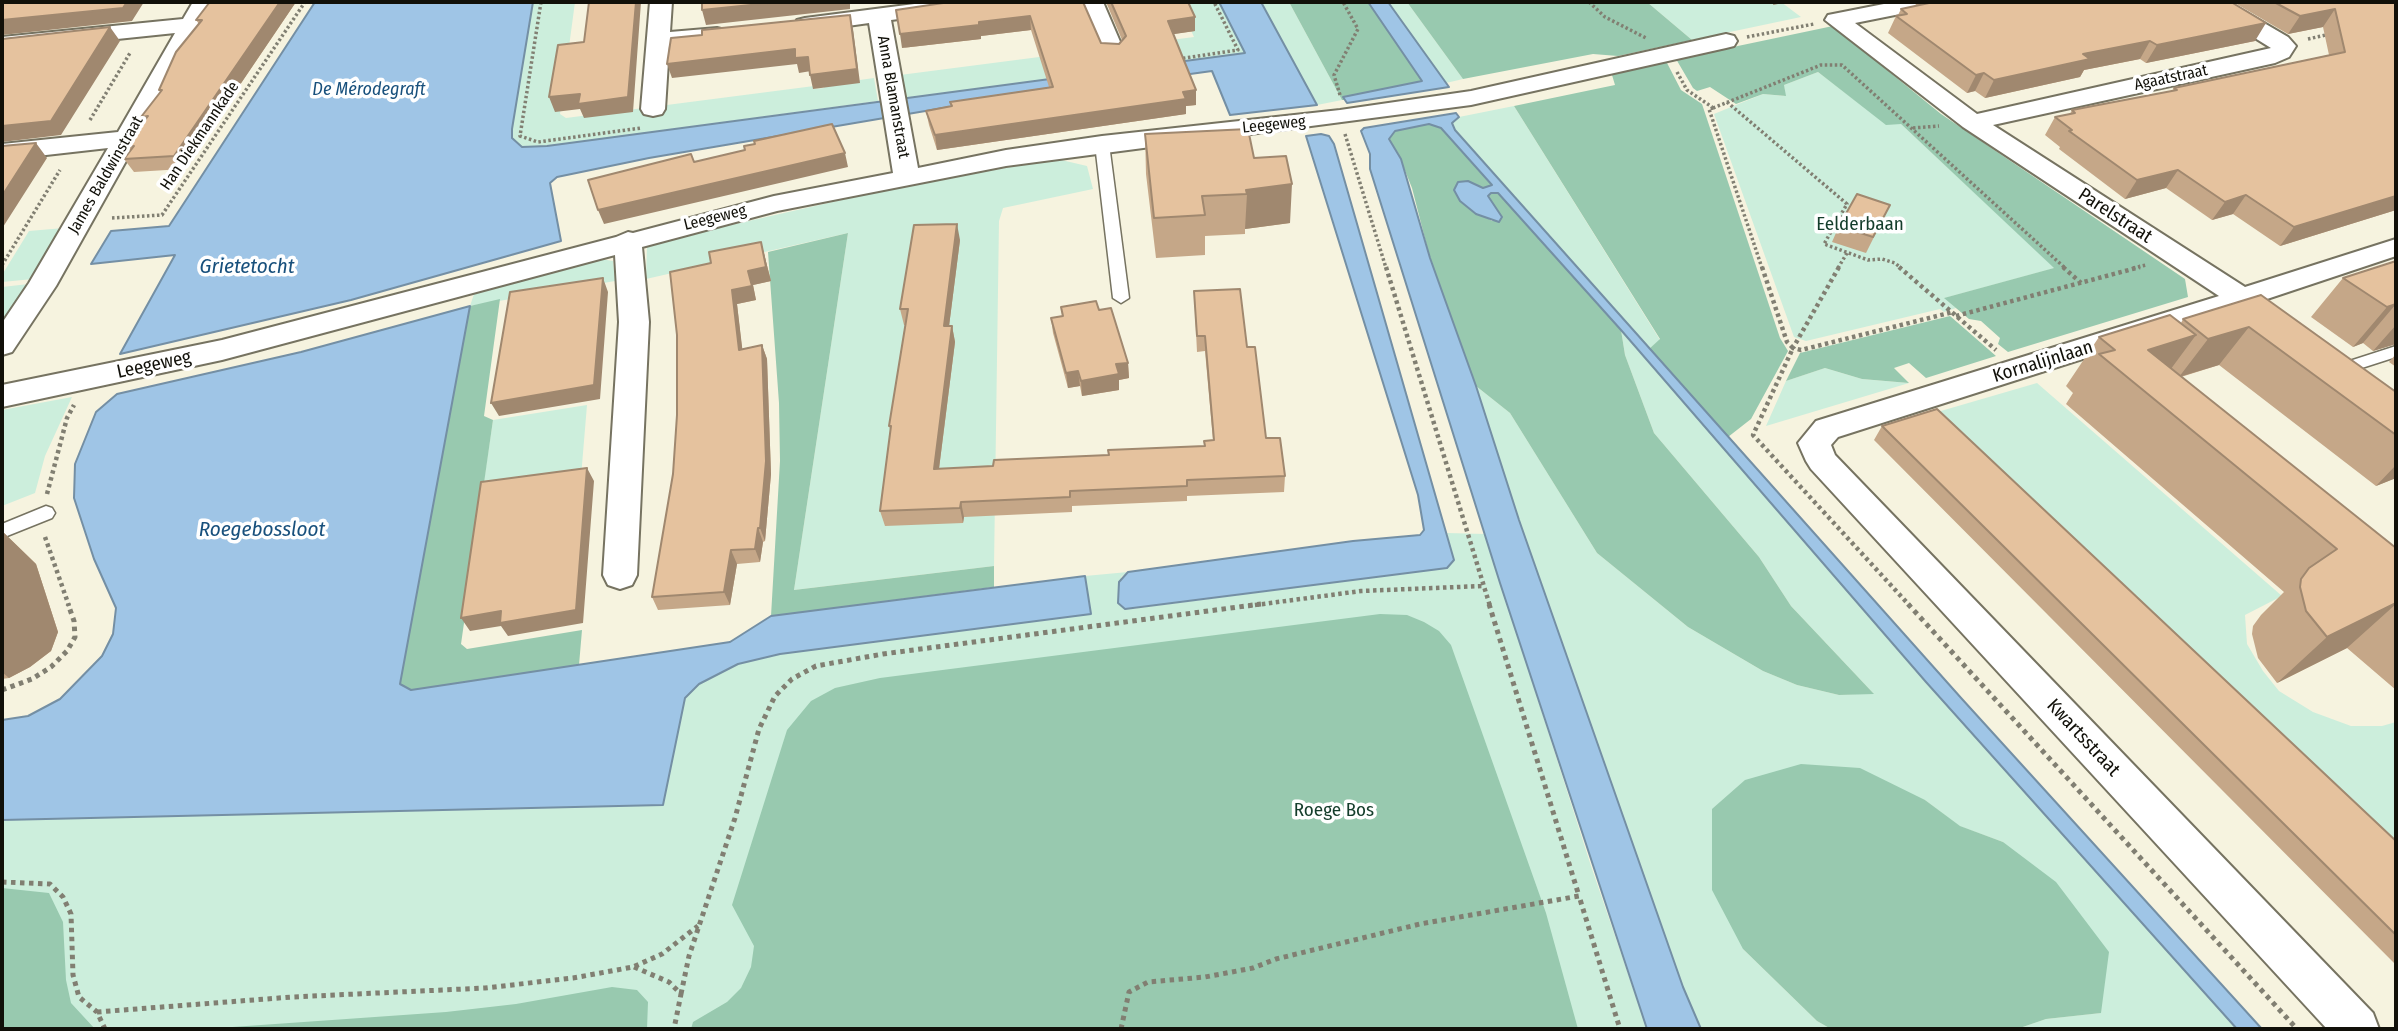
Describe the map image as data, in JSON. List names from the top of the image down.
{
  "streets": {
    "street": [
      "Agaatstraat",
      "Anna Blamanstraat",
      "Leegeweg",
      "James Baldwinstraat",
      "Parelstraat",
      "Kornalijnlaan",
      "Kwartsstraat"
    ],
    "path": ["Han Diekmannkade"]
  },
  "crossings": [
    ["Agaatstraat", "Parelstraat"],
    ["Anna Blamanstraat", "Leegeweg"],
    ["Han Diekmannkade", "James Baldwinstraat"],
    ["Parelstraat", "Kornalijnlaan"],
    ["Kornalijnlaan", "Kwartsstraat"]
  ],
  "water": ["De Mérodegraft", "Grietetocht", "Roegebossloot"],
  "parks": ["Eelderbaan", "Roege Bos"]
}
